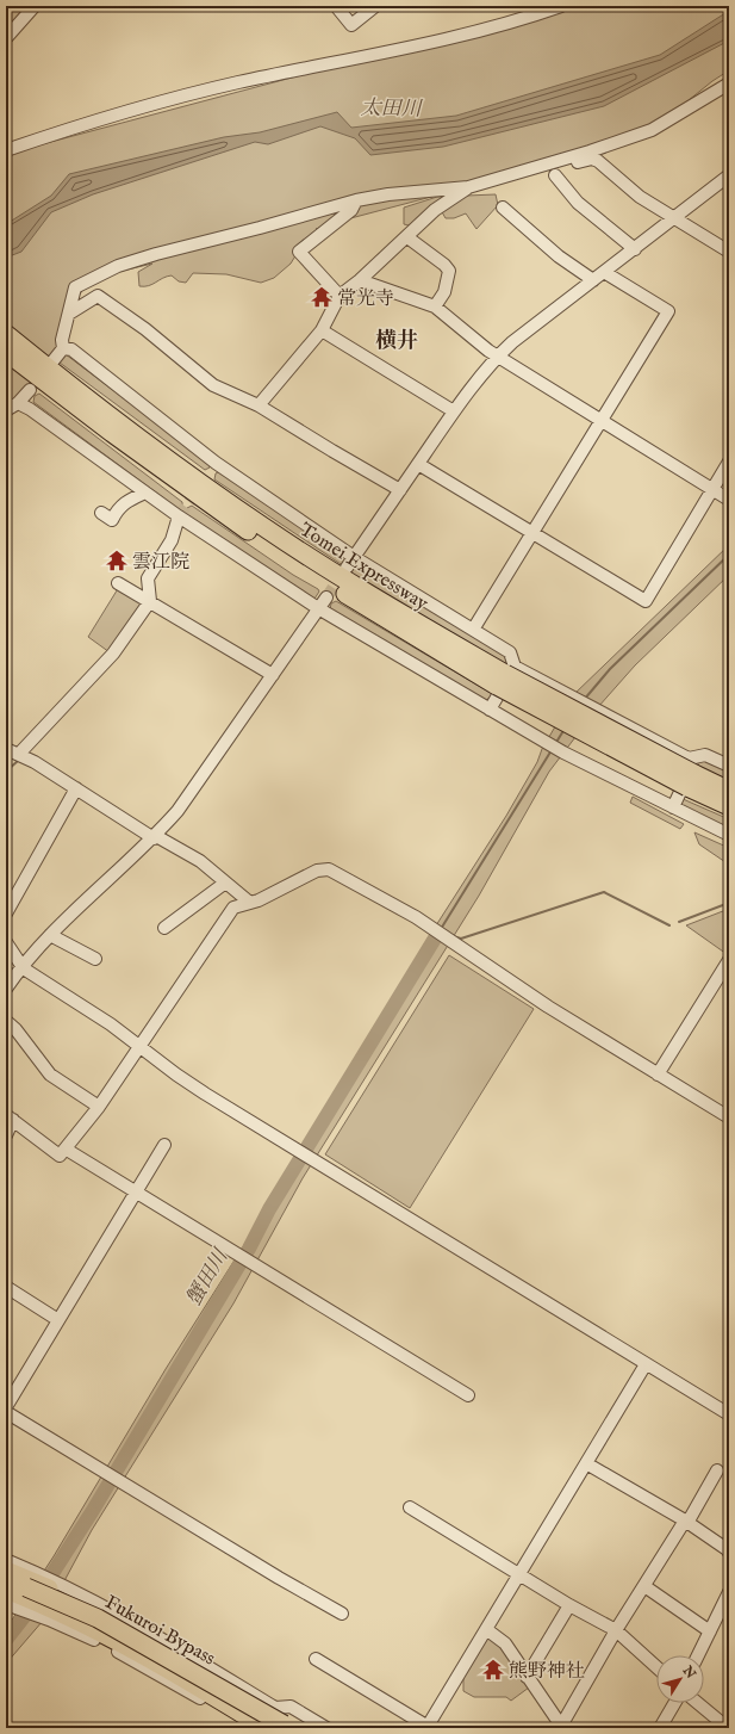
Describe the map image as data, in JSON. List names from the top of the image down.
{
  "streets": {
    "highway": ["Tomei Expressway", "Fukuroi Bypass"]
  },
  "districts": ["横井"],
  "water": ["太田川", "蟹田川"],
  "places": {
    "temple": ["常光寺", "雲江院", "熊野神社"]
  },
  "north": "top right"
}
